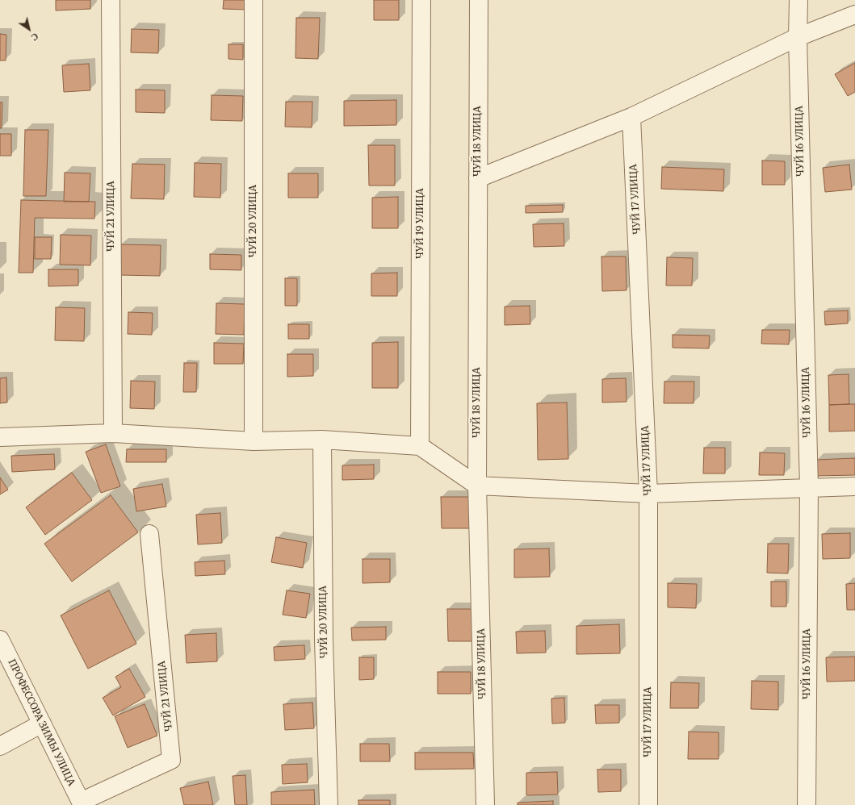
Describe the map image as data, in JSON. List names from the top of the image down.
{
  "streets": {
    "street": [
      "ЧУЙ 18 УЛИЦА",
      "ЧУЙ 16 УЛИЦА",
      "ЧУЙ 17 УЛИЦА",
      "ЧУЙ 21 УЛИЦА",
      "ЧУЙ 20 УЛИЦА",
      "ЧУЙ 19 УЛИЦА",
      "ПРОФЕССОРА ЗИМЫ УЛИЦА"
    ]
  },
  "crossings": [
    ["ЧУЙ 21 УЛИЦА", "ПРОФЕССОРА ЗИМЫ УЛИЦА"]
  ],
  "north": "bottom right"
}
